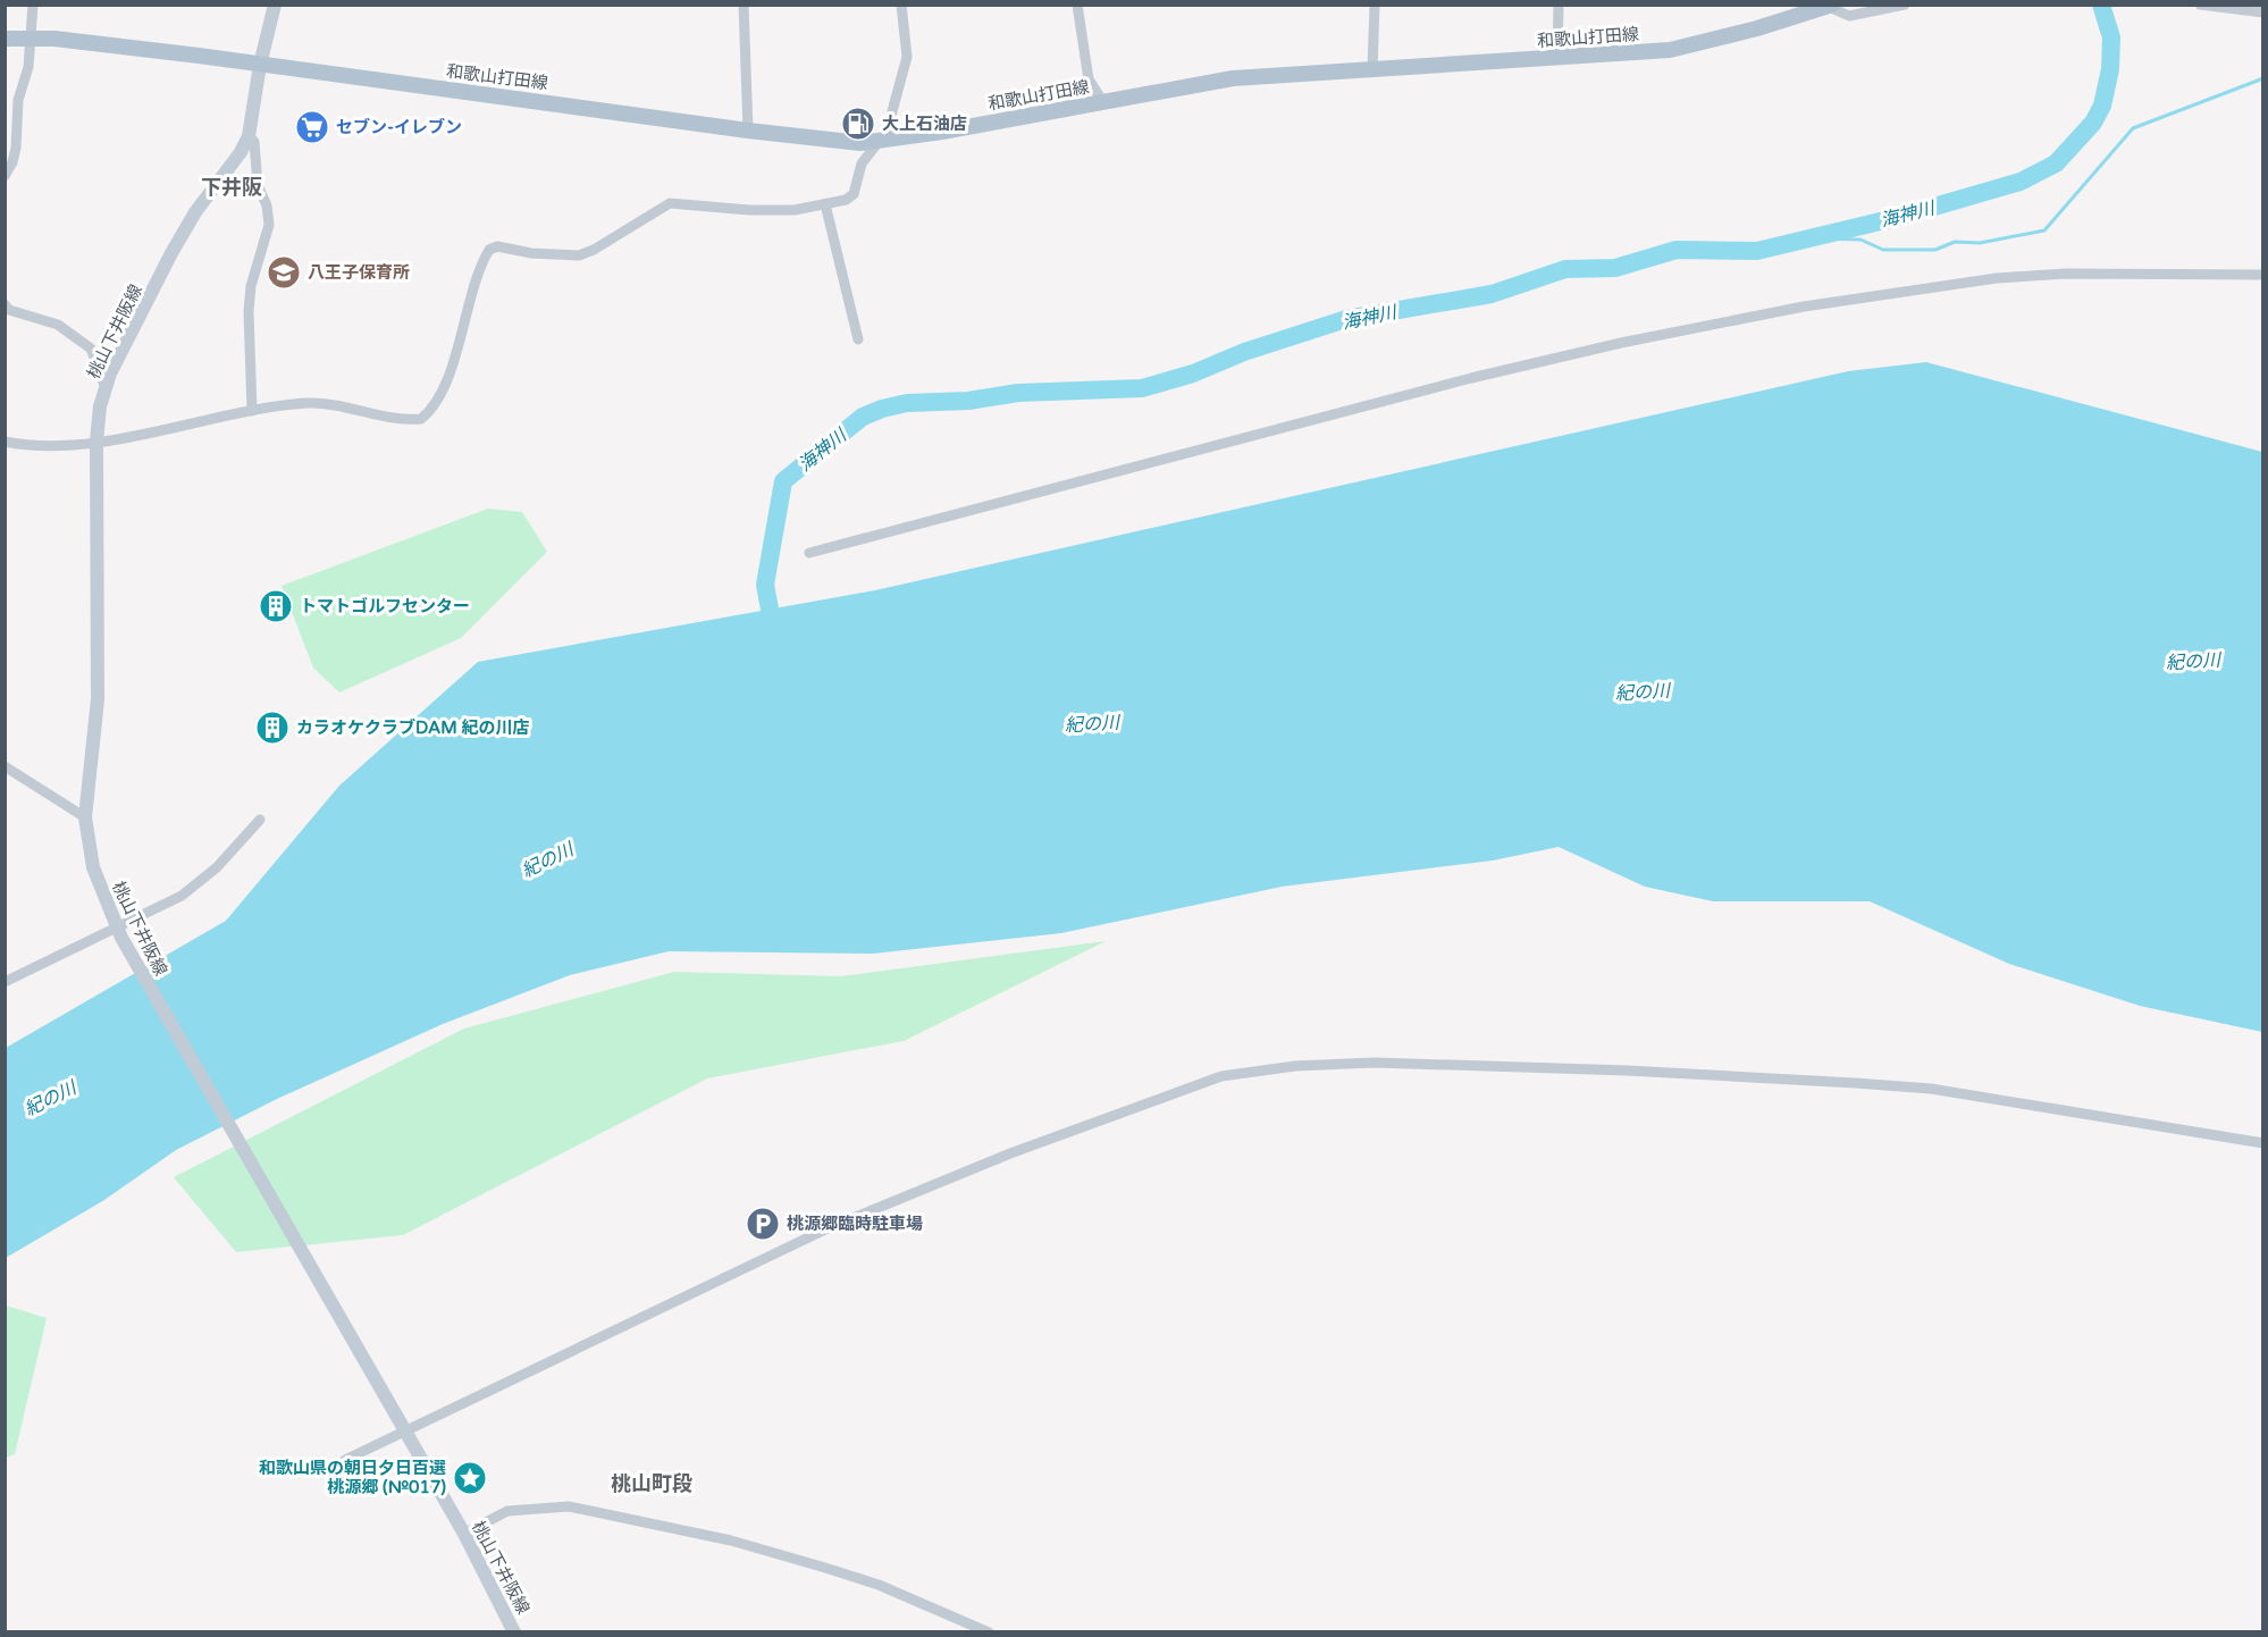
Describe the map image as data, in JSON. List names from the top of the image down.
{
  "streets": {
    "main road": ["和歌山打田線", "桃山下井阪線"]
  },
  "crossings": [
    ["和歌山打田線", "桃山下井阪線"]
  ],
  "districts": ["下井阪", "桃山町段"],
  "water": ["海神川", "紀の川"],
  "places": {
    "fuel station": ["大上石油店"],
    "supermarket": ["セブン-イレブン"],
    "school or university": ["八王子保育所"],
    "building": ["トマトゴルフセンター", "カラオケクラブDAM 紀の川店"],
    "parking": ["桃源郷臨時駐車場"],
    "place": ["和歌山県の朝日夕日百選 桃源郷 (№017)"]
  }
}
